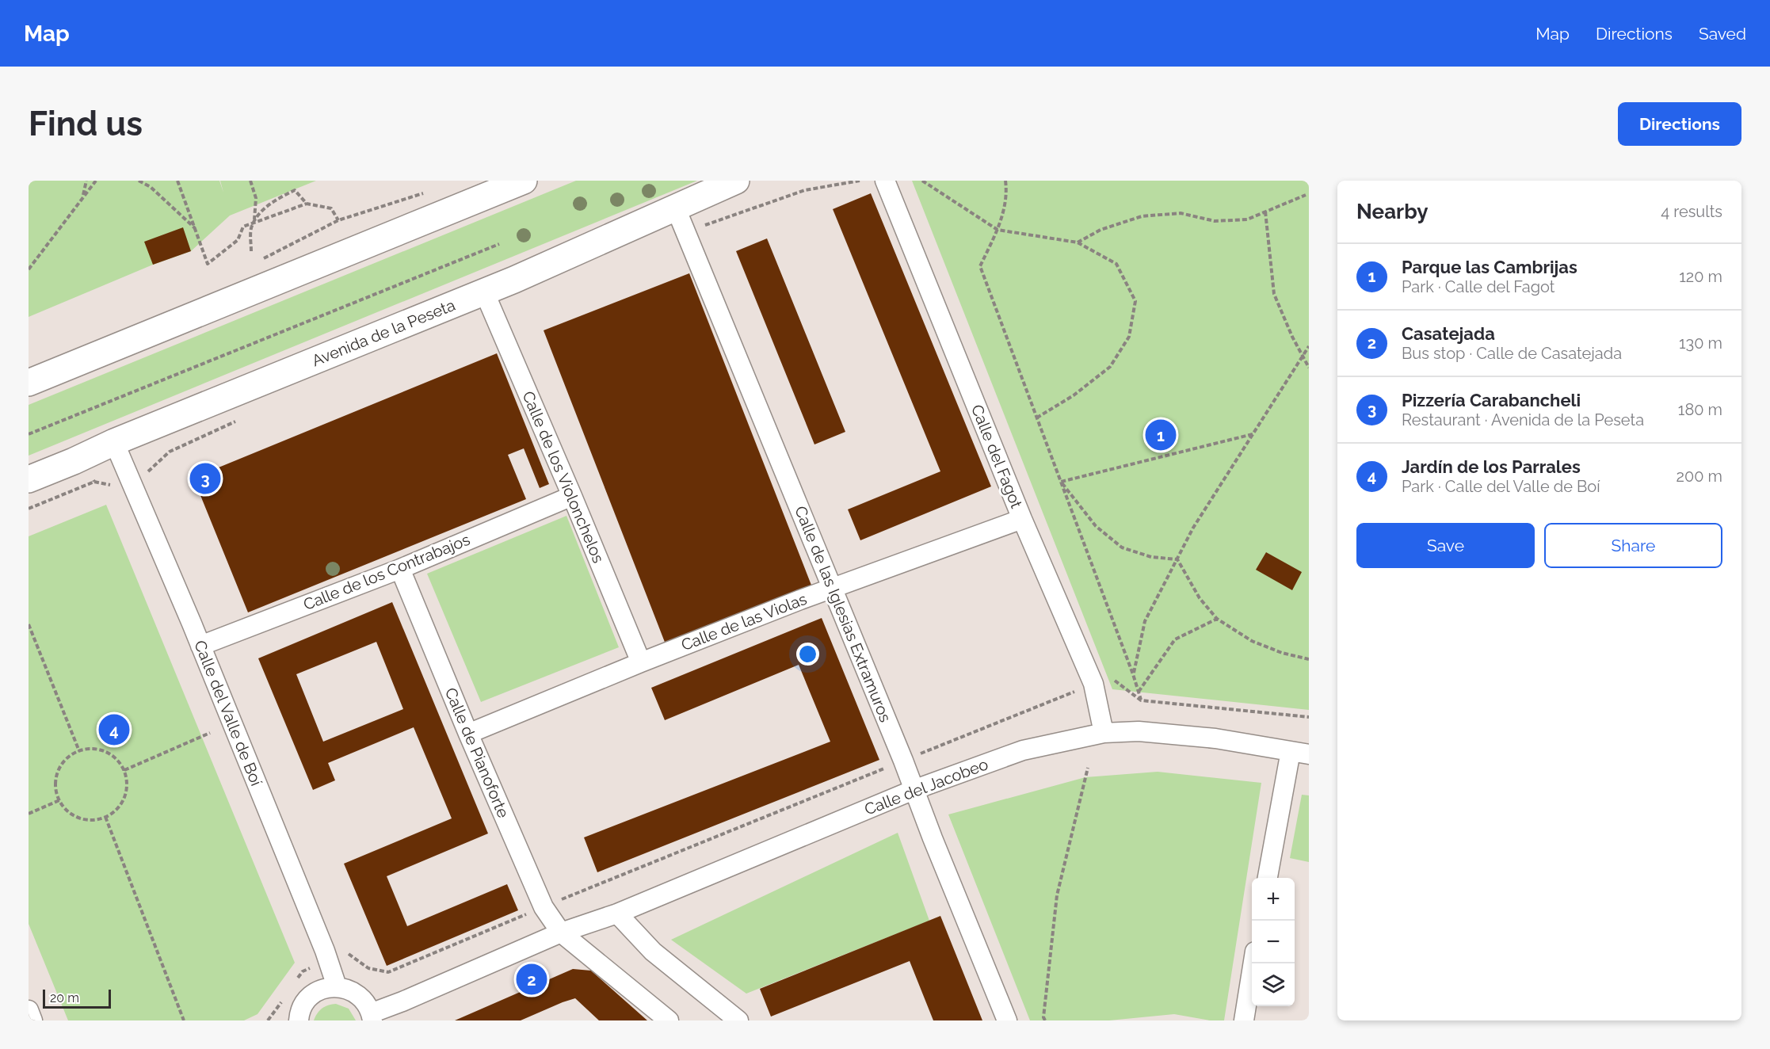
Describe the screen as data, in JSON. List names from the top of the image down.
{
  "streets": {
    "street": [
      "Avenida de la Peseta",
      "Calle del Fagot",
      "Calle de los Violonchelos",
      "Calle de los Contrabajos",
      "Calle de las Iglesias Extramuros",
      "Calle de las Violas",
      "Calle del Valle de Boí",
      "Calle de Pianoforte",
      "Calle del Jacobeo"
    ]
  },
  "crossings": [
    ["Avenida de la Peseta", "Calle de los Violonchelos"],
    ["Avenida de la Peseta", "Calle de las Iglesias Extramuros"],
    ["Avenida de la Peseta", "Calle del Valle de Boí"],
    ["Calle del Fagot", "Calle de las Violas"],
    ["Calle del Fagot", "Calle del Jacobeo"],
    ["Calle de los Violonchelos", "Calle de los Contrabajos"],
    ["Calle de los Violonchelos", "Calle de las Violas"],
    ["Calle de los Contrabajos", "Calle del Valle de Boí"],
    ["Calle de los Contrabajos", "Calle de Pianoforte"],
    ["Calle de las Iglesias Extramuros", "Calle de las Violas"],
    ["Calle de las Iglesias Extramuros", "Calle del Jacobeo"],
    ["Calle de las Violas", "Calle de Pianoforte"],
    ["Calle de Pianoforte", "Calle del Jacobeo"]
  ],
  "scale_bar": "20 m",
  "page": {
    "header": "Map",
    "nav": ["Map", "Directions", "Saved"],
    "buttons": [
      "Directions",
      ["Save", "Share"]
    ],
    "title": "Find us",
    "heading": ["Nearby", "4 results"],
    "list": [
      {
        "mark": "1",
        "name": "Parque las Cambrijas",
        "note": "Park · Calle del Fagot",
        "value": "120 m"
      },
      {
        "mark": "2",
        "name": "Casatejada",
        "note": "Bus stop · Calle de Casatejada",
        "value": "130 m"
      },
      {
        "mark": "3",
        "name": "Pizzería Carabancheli",
        "note": "Restaurant · Avenida de la Peseta",
        "value": "180 m"
      },
      {
        "mark": "4",
        "name": "Jardín de los Parrales",
        "note": "Park · Calle del Valle de Boí",
        "value": "200 m"
      }
    ],
    "pins": [
      "1",
      "3",
      "4",
      "2"
    ],
    "map_buttons": ["+", "−"],
    "scale": "20 m"
  }
}
